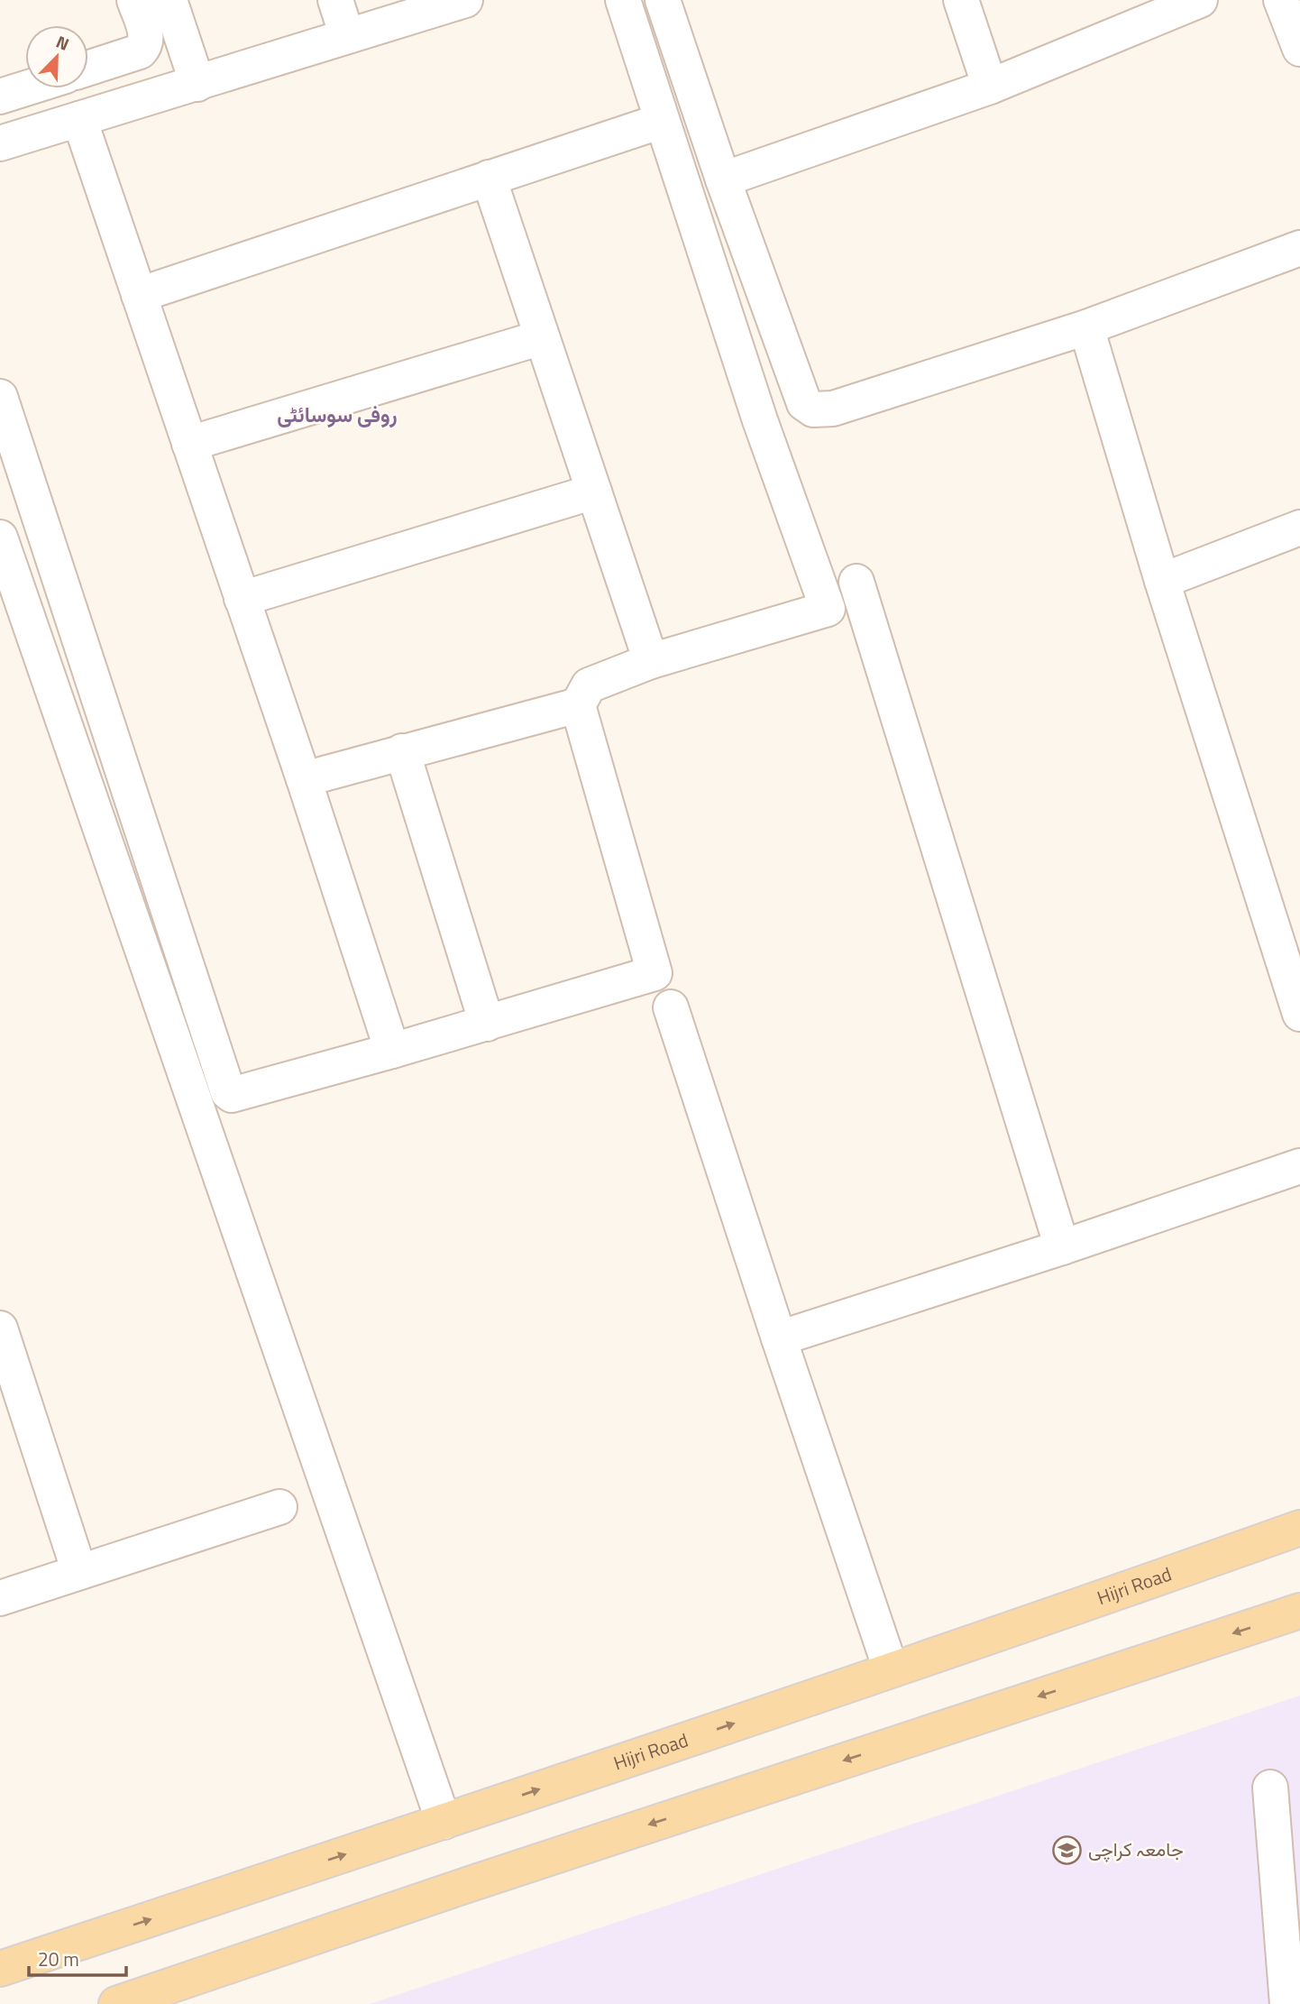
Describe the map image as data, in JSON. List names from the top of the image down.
{
  "streets": {
    "main road": ["Hijri Road"]
  },
  "districts": ["روفی سوسائٹی"],
  "places": {
    "school or university": ["جامعہ کراچی"]
  },
  "scale_bar": "20 m",
  "north": "top right"
}
